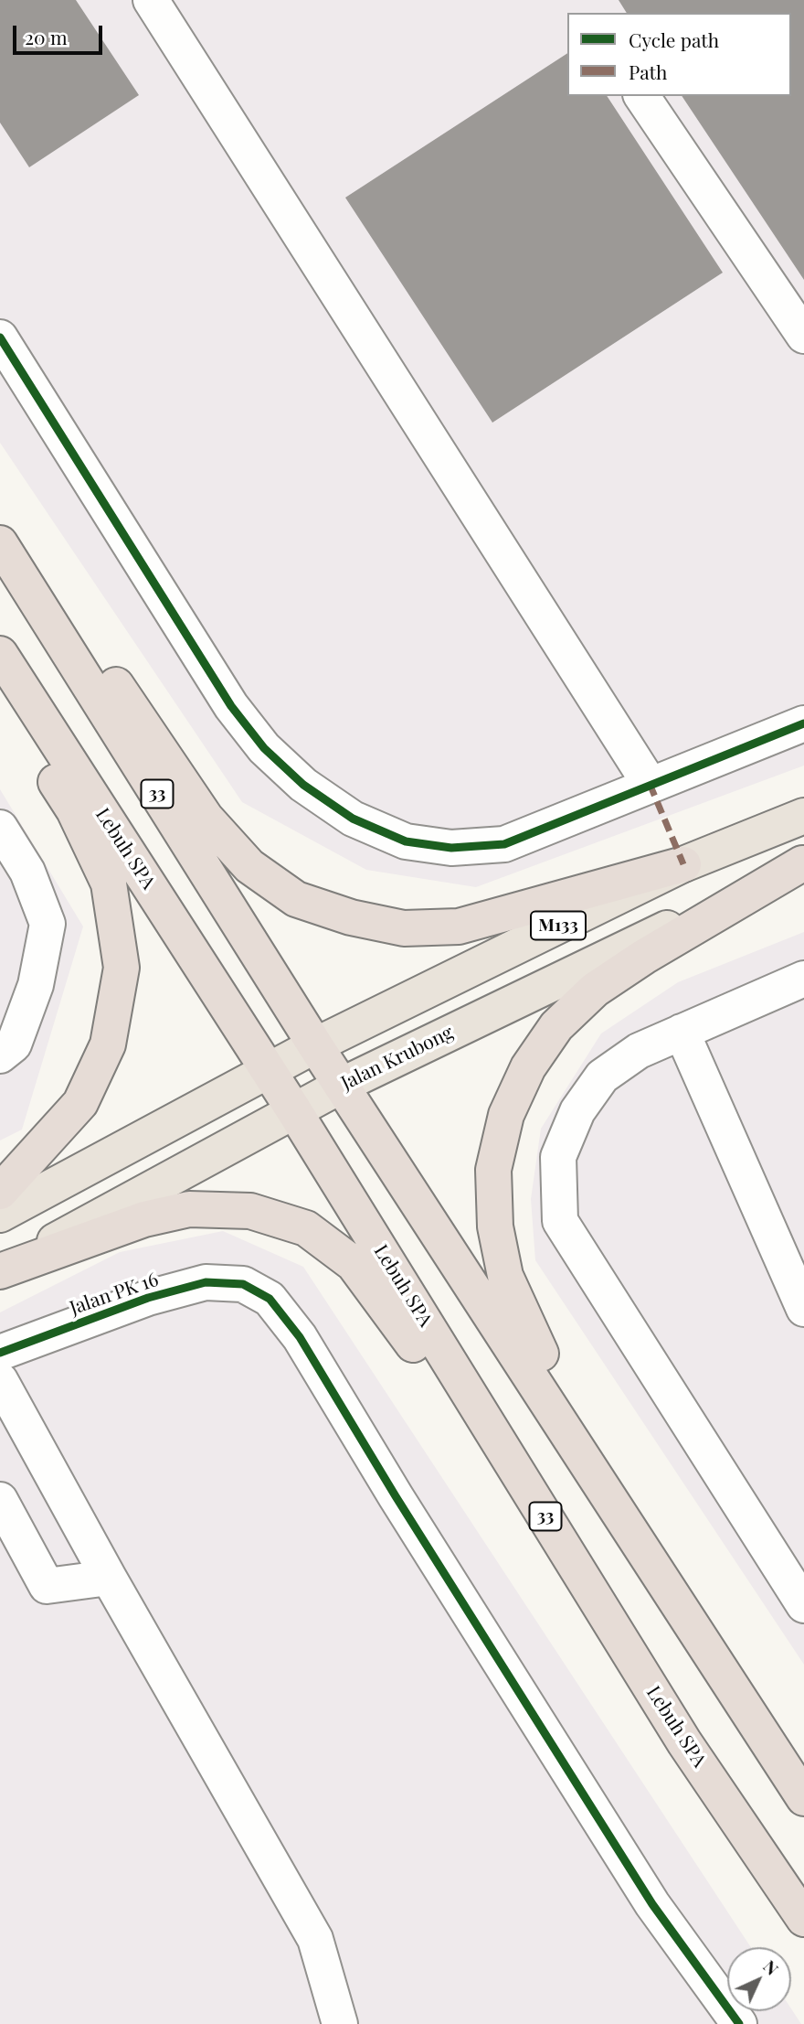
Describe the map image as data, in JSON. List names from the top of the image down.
{
  "streets": {
    "highway": ["33", "Lebuh SPA"],
    "main road": ["M133", "Jalan Krubong"],
    "street": ["Jalan PK 16"]
  },
  "crossings": [
    ["33", "M133"],
    ["33", "Jalan Krubong"],
    ["Lebuh SPA", "M133"],
    ["Lebuh SPA", "Jalan Krubong"]
  ],
  "legend": ["Cycle path", "Path"],
  "scale_bar": "20 m",
  "north": "top right"
}
